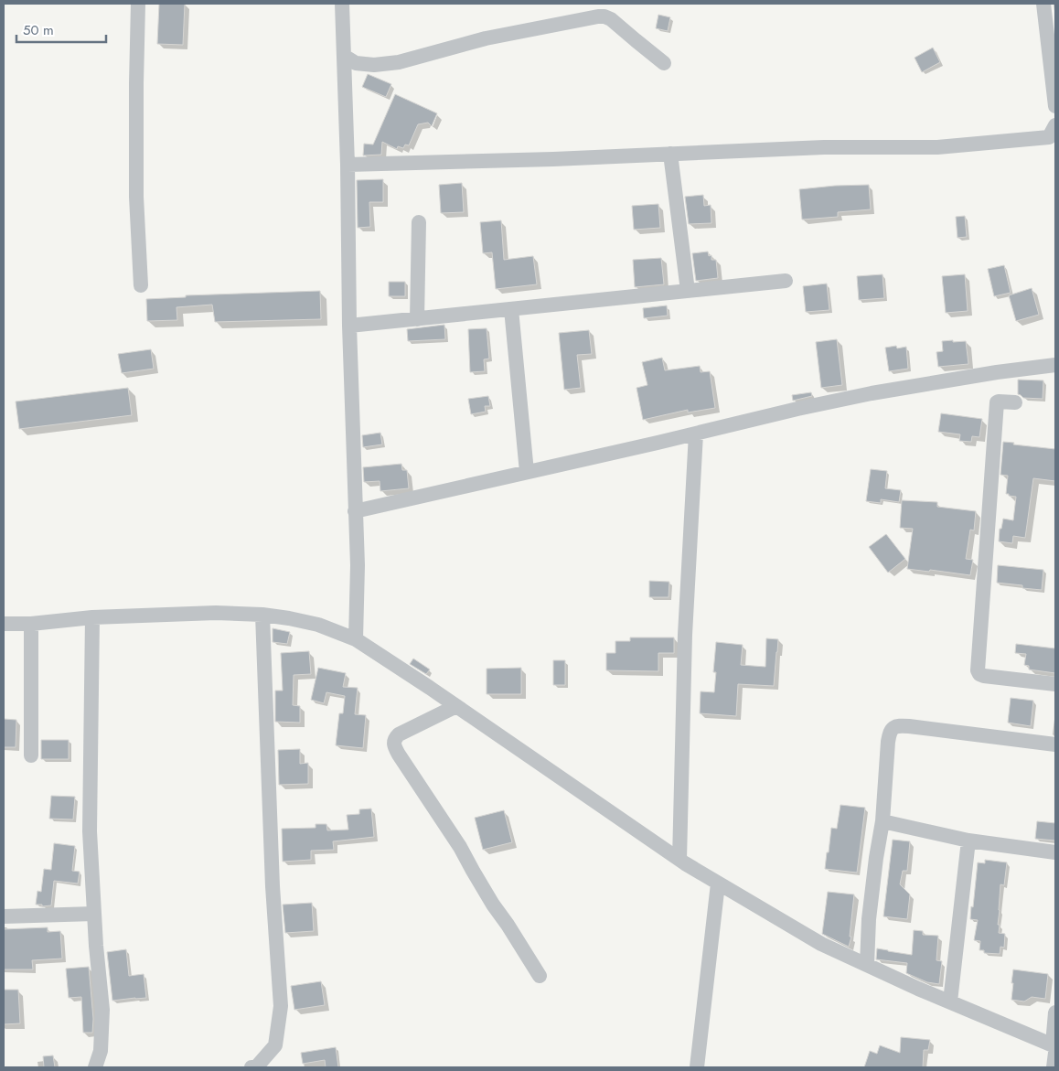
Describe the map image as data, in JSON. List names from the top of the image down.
{
  "scale_bar": "50 m"
}
